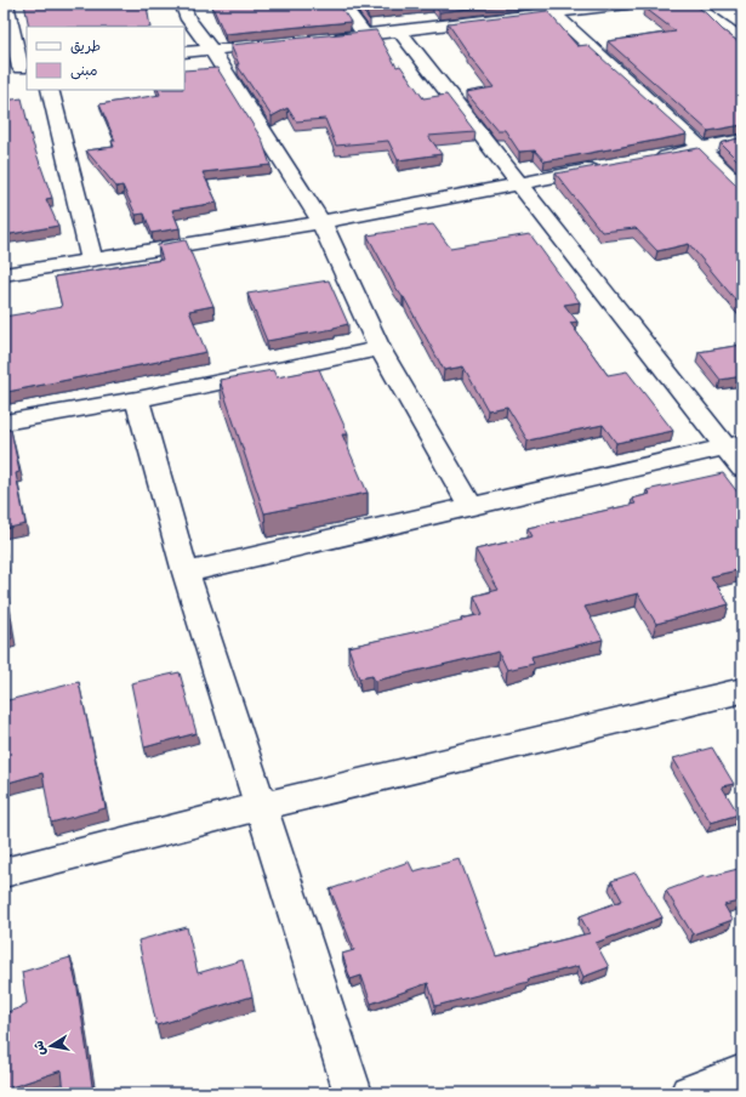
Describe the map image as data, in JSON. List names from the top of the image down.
{
  "legend": ["طريق", "مبنى"],
  "north": "left"
}
